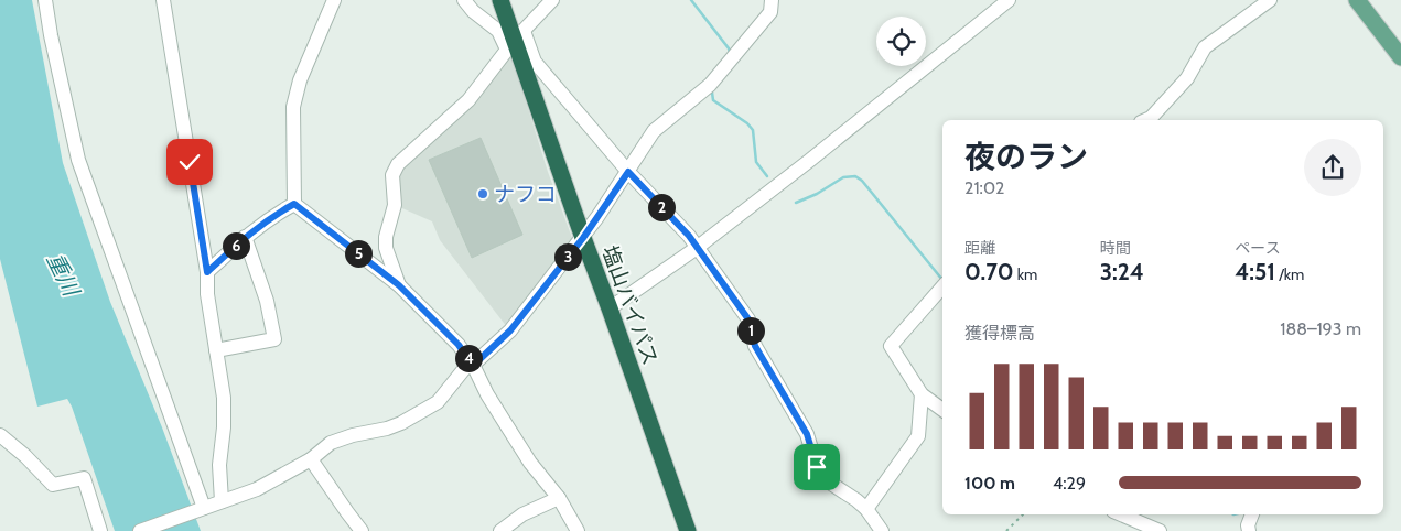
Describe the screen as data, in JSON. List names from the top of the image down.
{
  "streets": {
    "highway": ["塩山バイパス"]
  },
  "water": ["重川"],
  "places": ["ナフコ"],
  "page": {
    "heading": ["夜のラン", "21:02"],
    "pins": [
      "2",
      "6",
      "5",
      "3",
      "1",
      "4"
    ],
    "stats": [
      ["距離", "0.70 km"],
      ["時間", "3:24"],
      ["ペース", "4:51 /km"]
    ],
    "chart": ["獲得標高", "188–193 m"],
    "list": [
      {
        "name": "100 m",
        "note": "4:29"
      }
    ]
  }
}
